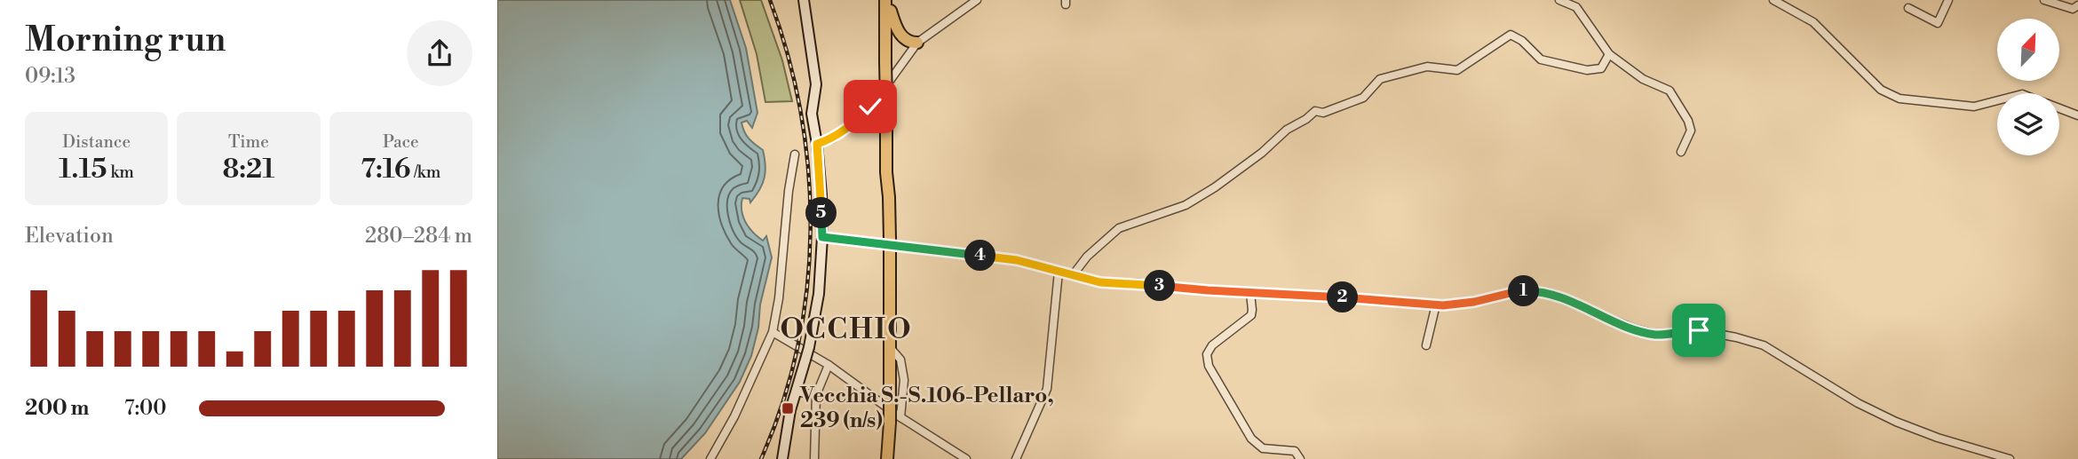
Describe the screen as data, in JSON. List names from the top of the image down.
{
  "districts": ["OCCHIO"],
  "places": {
    "transit": ["Vecchia S.-S.106-Pellaro, 239 (n/s)"]
  },
  "north": "top right",
  "page": {
    "heading": ["Morning run", "09:13"],
    "stats": [
      ["Distance", "1.15 km"],
      ["Time", "8:21"],
      ["Pace", "7:16 /km"]
    ],
    "pins": [
      "5",
      "4",
      "3",
      "1",
      "2"
    ],
    "chart": ["Elevation", "280–284 m"],
    "list": [
      {
        "name": "200 m",
        "note": "7:00"
      }
    ]
  }
}
